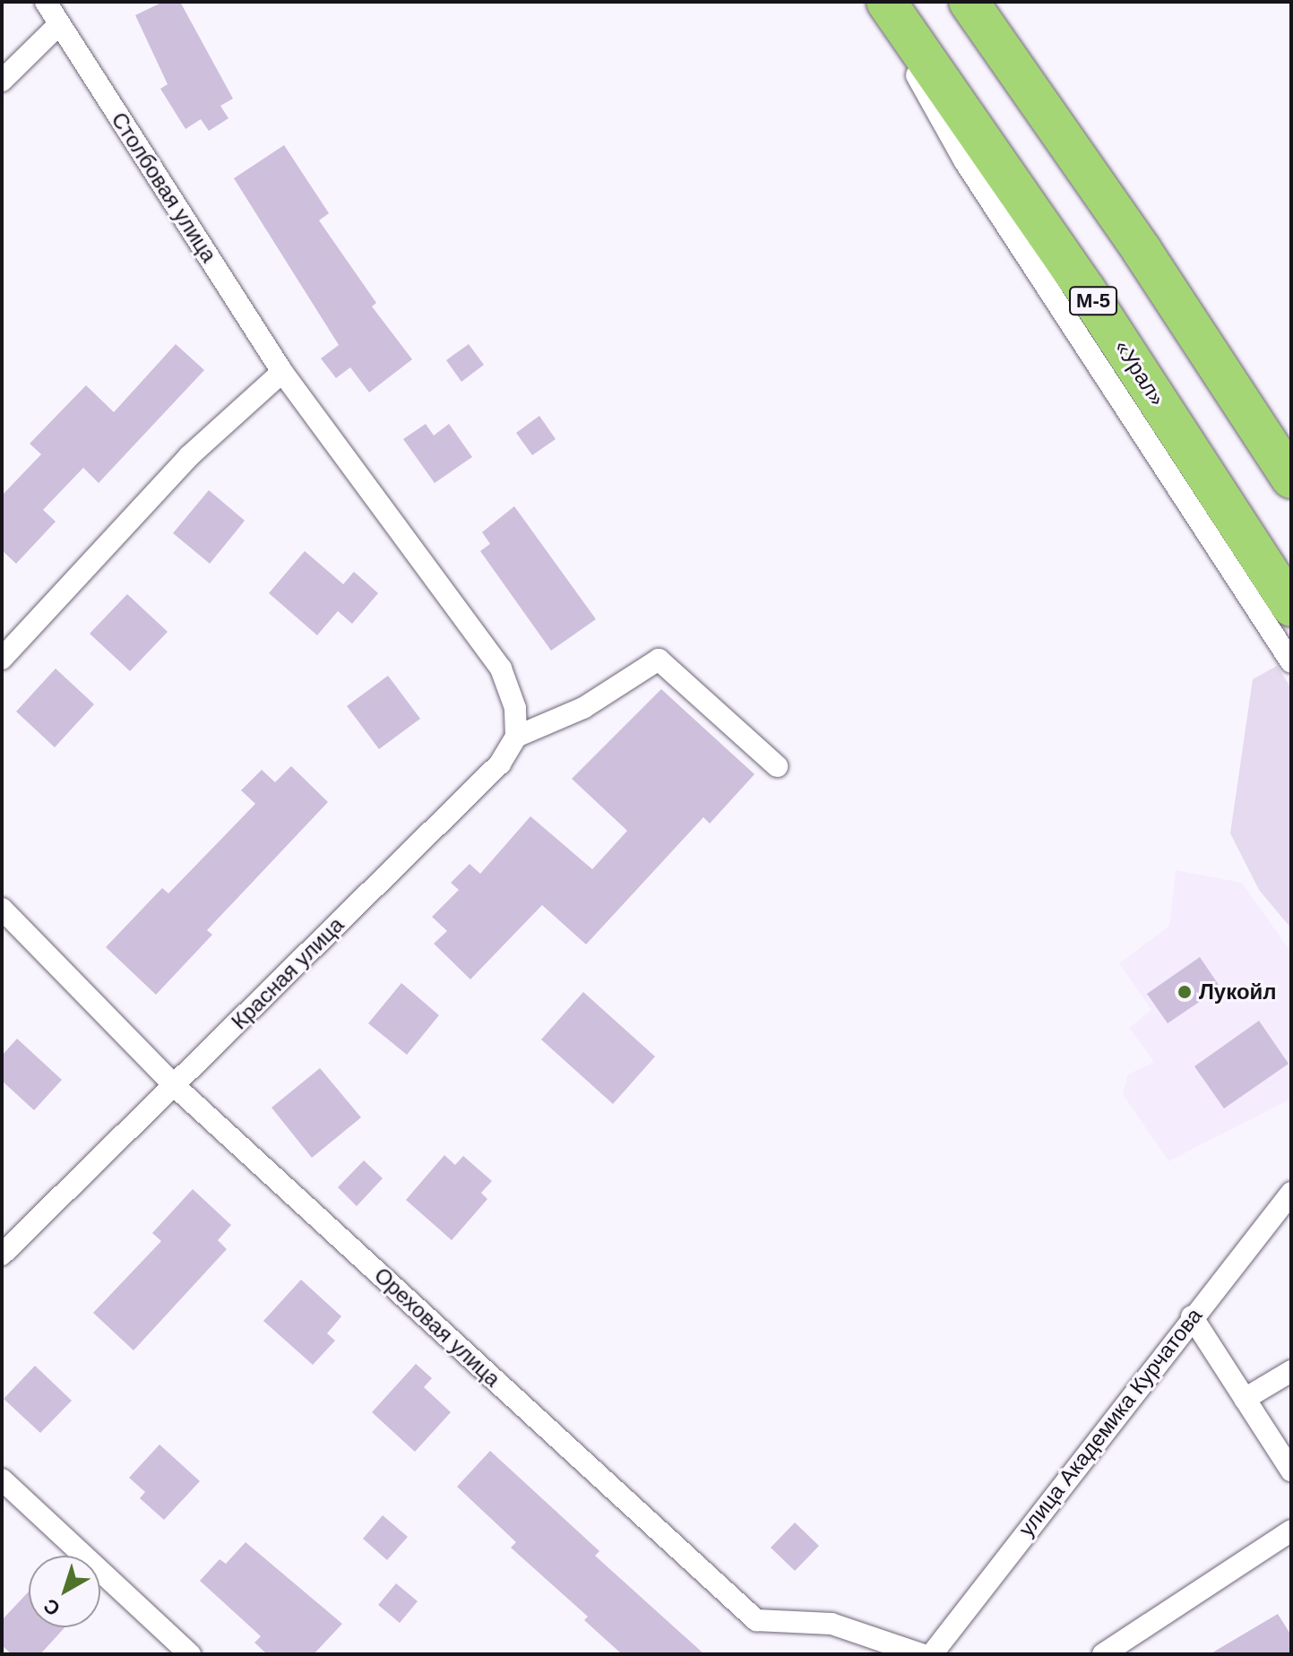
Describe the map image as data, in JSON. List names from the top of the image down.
{
  "streets": {
    "highway": ["М-5", "«Урал»"],
    "street": [
      "Столбовая улица",
      "Красная улица",
      "Ореховая улица",
      "улица Академика Курчатова"
    ]
  },
  "crossings": [
    ["Столбовая улица", "Красная улица"],
    ["Красная улица", "Ореховая улица"]
  ],
  "places": ["Лукойл"],
  "north": "bottom left"
}
